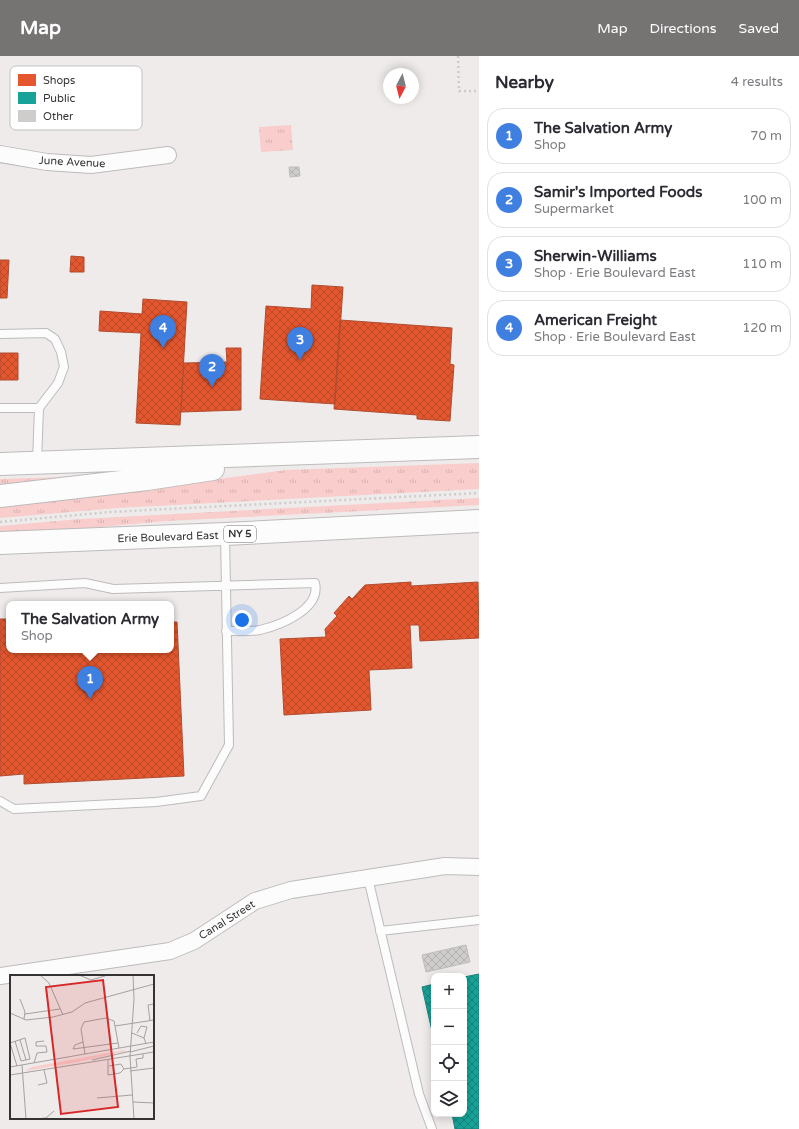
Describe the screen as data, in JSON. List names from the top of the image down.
{
  "streets": {
    "main road": ["NY 5", "Erie Boulevard East"],
    "street": ["June Avenue", "Canal Street"]
  },
  "legend": ["Shops", "Public", "Other"],
  "north": "bottom",
  "page": {
    "header": "Map",
    "nav": ["Map", "Directions", "Saved"],
    "heading": ["Nearby", "4 results"],
    "list": [
      {
        "mark": "1",
        "name": "The Salvation Army",
        "note": "Shop",
        "value": "70 m"
      },
      {
        "mark": "2",
        "name": "Samir's Imported Foods",
        "note": "Supermarket",
        "value": "100 m"
      },
      {
        "mark": "3",
        "name": "Sherwin-Williams",
        "note": "Shop · Erie Boulevard East",
        "value": "110 m"
      },
      {
        "mark": "4",
        "name": "American Freight",
        "note": "Shop · Erie Boulevard East",
        "value": "120 m"
      }
    ],
    "pins": [
      "4",
      "3",
      "2",
      "1"
    ],
    "popup": ["The Salvation Army", "Shop"],
    "map_buttons": ["+", "−"]
  }
}
